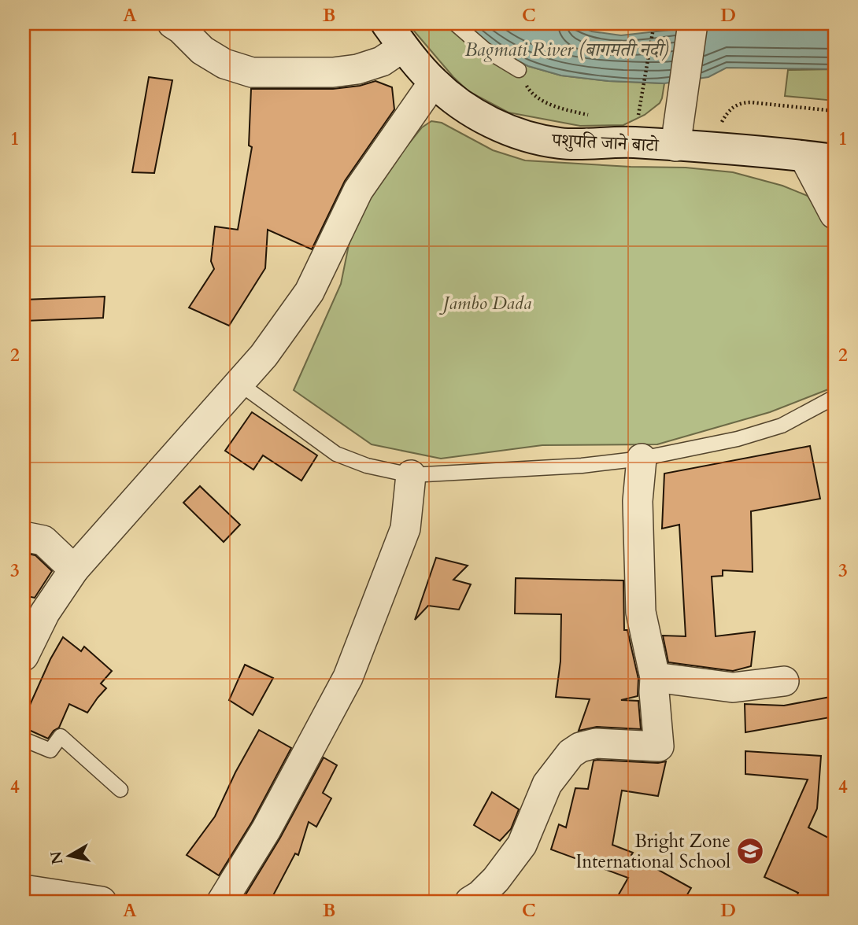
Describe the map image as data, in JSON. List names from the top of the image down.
{
  "streets": {
    "main road": ["पशुपति जाने बाटो"]
  },
  "water": ["Bagmati River (बागमती नदी)"],
  "parks": ["Jambo Dada"],
  "places": {
    "school or university": ["Bright Zone International School"]
  },
  "north": "left",
  "grid": {
    "columns": [
      "A",
      "B",
      "C",
      "D"
    ],
    "rows": [
      "1",
      "2",
      "3",
      "4"
    ]
  }
}
